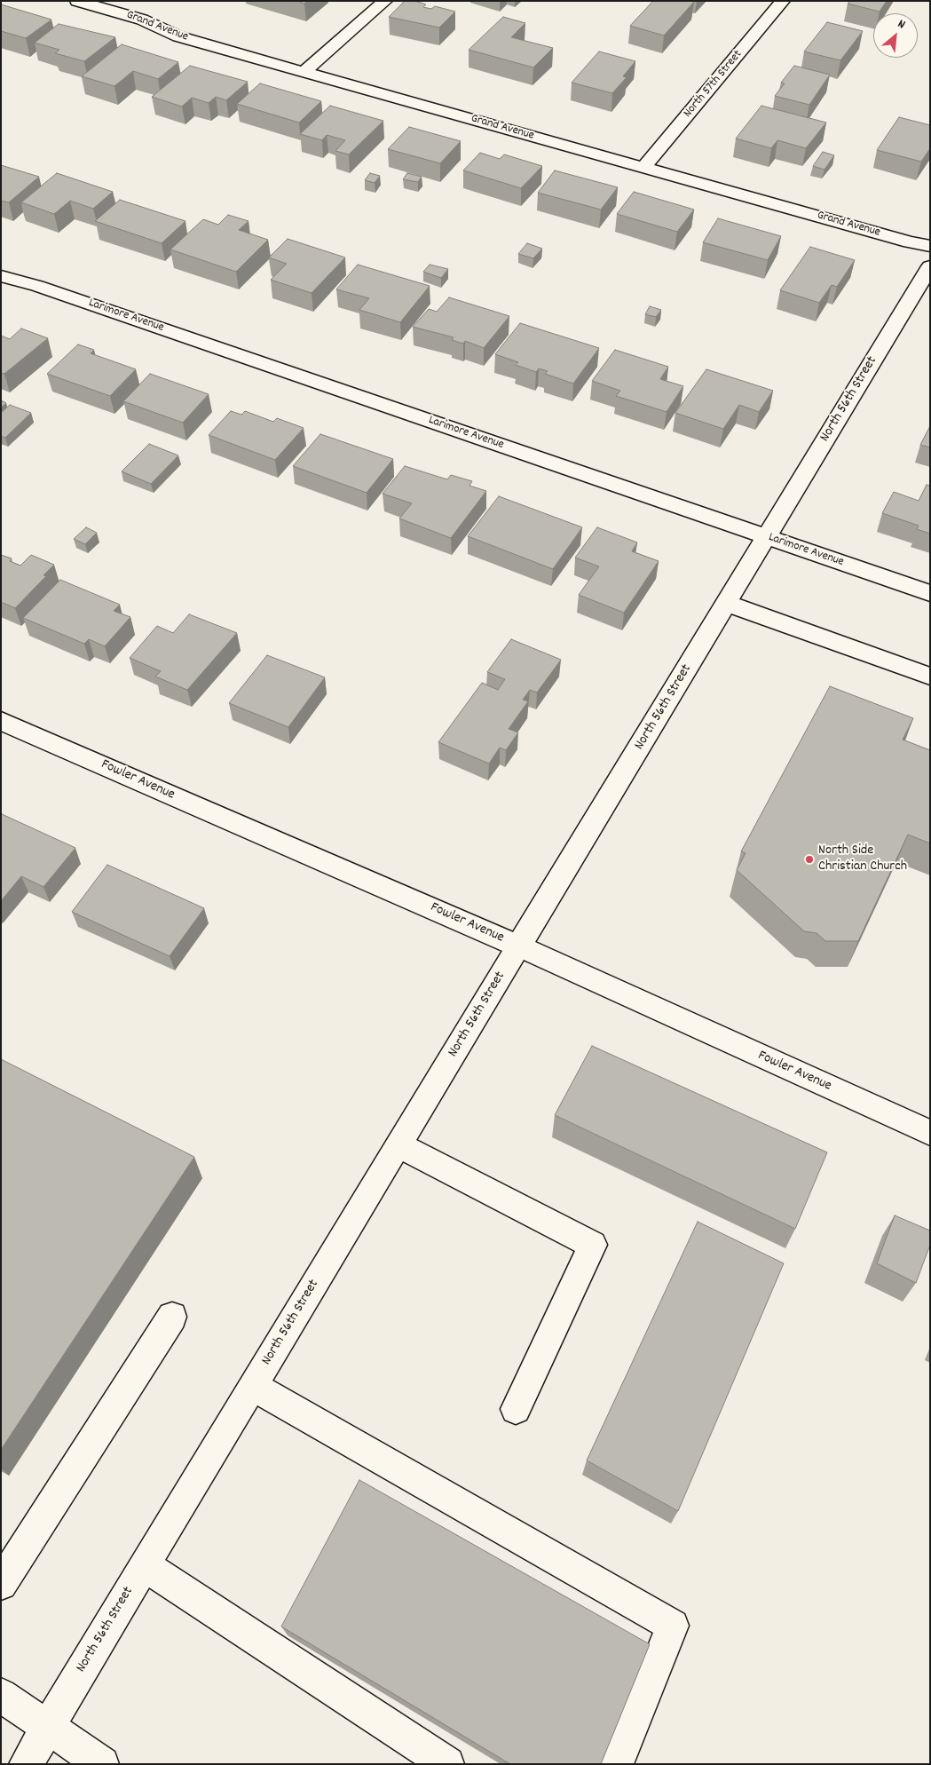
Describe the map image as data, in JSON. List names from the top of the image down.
{
  "streets": {
    "street": [
      "Grand Avenue",
      "North 57th Street",
      "Larimore Avenue",
      "North 56th Street",
      "Fowler Avenue"
    ]
  },
  "crossings": [
    ["Grand Avenue", "North 57th Street"],
    ["Larimore Avenue", "North 56th Street"],
    ["North 56th Street", "Fowler Avenue"]
  ],
  "places": ["North Side Christian Church"],
  "north": "top right"
}
